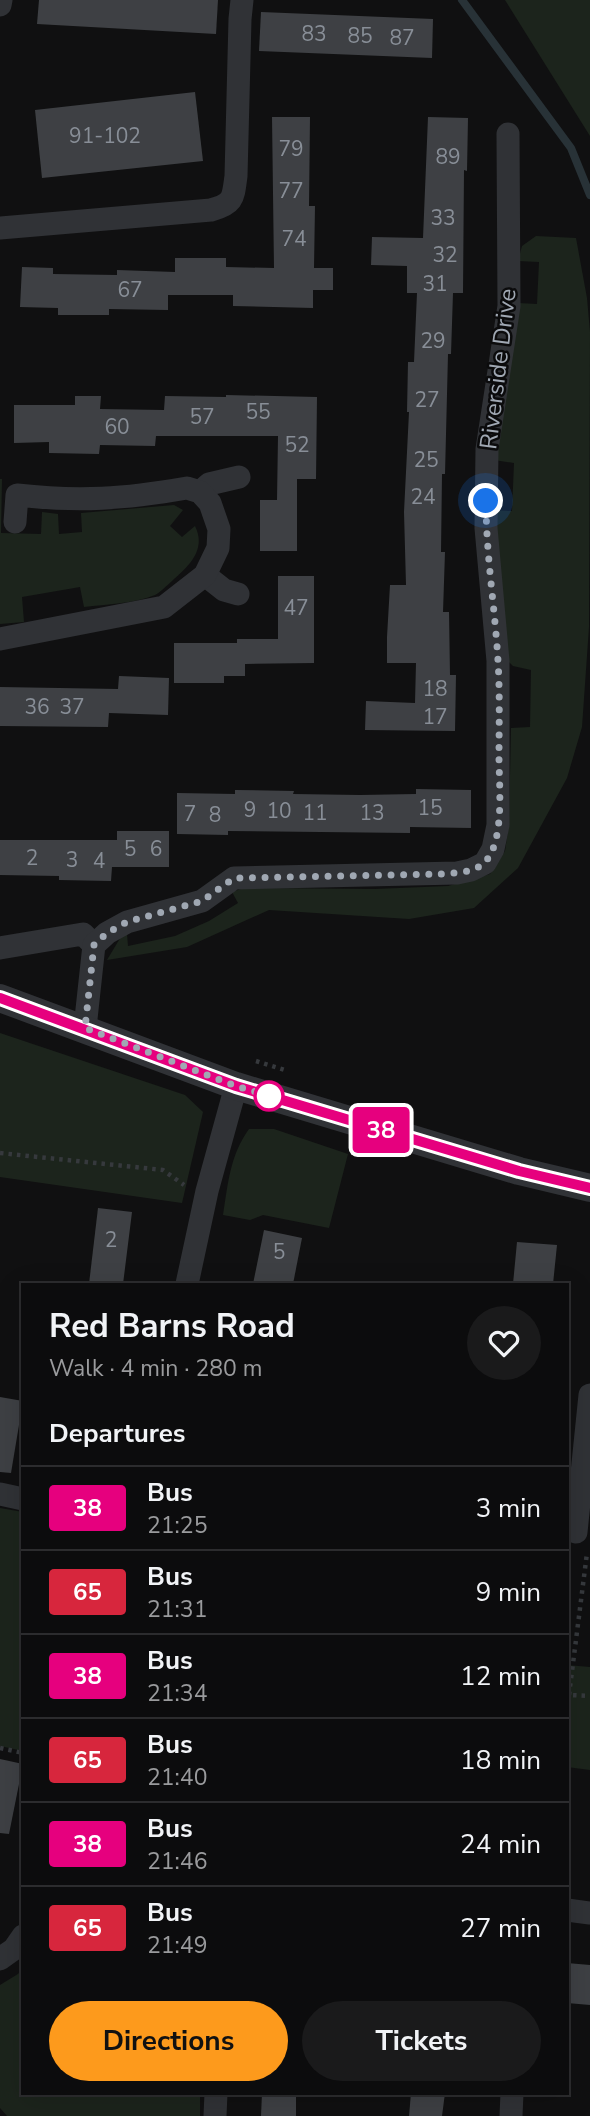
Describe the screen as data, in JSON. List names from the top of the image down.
{
  "streets": {
    "street": ["Riverside Drive"]
  },
  "lines": ["bus line 38"],
  "house_numbers": [
    "83",
    "85",
    "87",
    "91-102",
    "79",
    "89",
    "77",
    "33",
    "74",
    "32",
    "31",
    "67",
    "29",
    "27",
    "55",
    "57",
    "60",
    "52",
    "25",
    "24",
    "47",
    "18",
    "36",
    "37",
    "17",
    "15",
    "9",
    "10",
    "11",
    "13",
    "7",
    "8",
    "5",
    "6",
    "2",
    "3",
    "4",
    "2",
    "5"
  ],
  "page": {
    "on_map": "38",
    "heading": [
      ["Red Barns Road", "Walk · 4 min · 280 m"],
      "Departures"
    ],
    "list": [
      {
        "mark": "38",
        "name": "Bus",
        "note": "21:25",
        "value": "3 min"
      },
      {
        "mark": "65",
        "name": "Bus",
        "note": "21:31",
        "value": "9 min"
      },
      {
        "mark": "38",
        "name": "Bus",
        "note": "21:34",
        "value": "12 min"
      },
      {
        "mark": "65",
        "name": "Bus",
        "note": "21:40",
        "value": "18 min"
      },
      {
        "mark": "38",
        "name": "Bus",
        "note": "21:46",
        "value": "24 min"
      },
      {
        "mark": "65",
        "name": "Bus",
        "note": "21:49",
        "value": "27 min"
      }
    ],
    "buttons": ["Directions", "Tickets"]
  }
}
